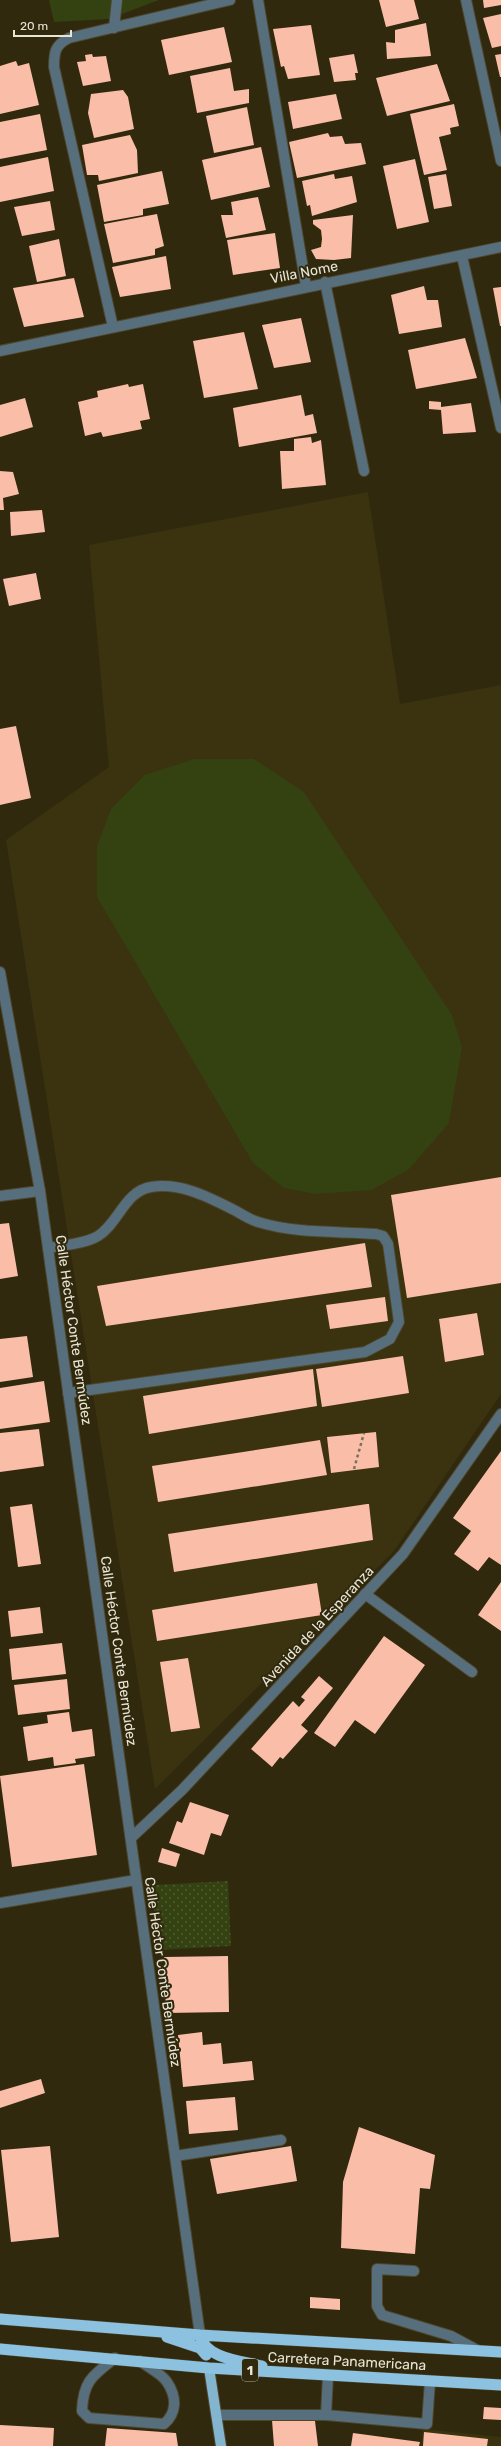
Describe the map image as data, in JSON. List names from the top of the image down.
{
  "streets": {
    "highway": ["Carretera Panamericana", "1"],
    "street": ["Villa Nome", "Calle Héctor Conte Bermúdez", "Avenida de la Esperanza"]
  },
  "crossings": [
    ["Calle Héctor Conte Bermúdez", "Avenida de la Esperanza"],
    ["Calle Héctor Conte Bermúdez", "Carretera Panamericana"]
  ],
  "scale_bar": "20 m"
}
